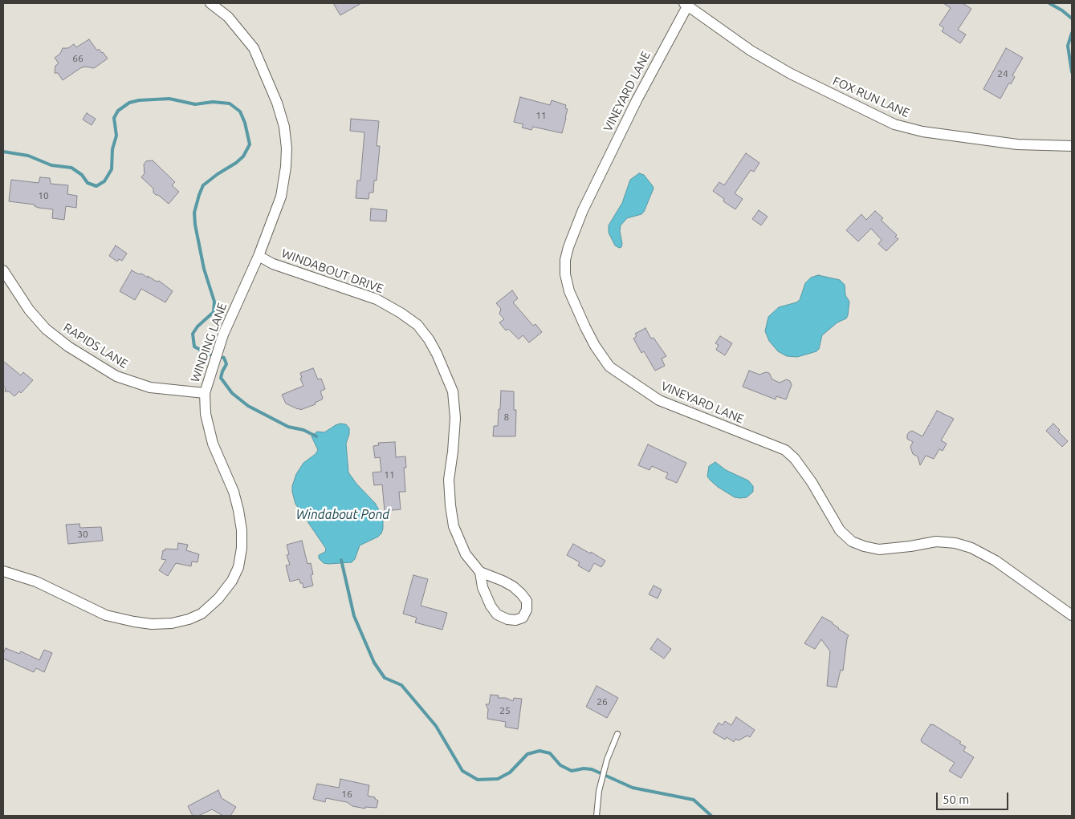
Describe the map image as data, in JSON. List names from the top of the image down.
{
  "streets": {
    "street": [
      "VINEYARD LANE",
      "FOX RUN LANE",
      "WINDABOUT DRIVE",
      "WINDING LANE",
      "RAPIDS LANE"
    ]
  },
  "crossings": [
    ["VINEYARD LANE", "FOX RUN LANE"],
    ["WINDABOUT DRIVE", "WINDING LANE"],
    ["WINDING LANE", "RAPIDS LANE"]
  ],
  "water": ["Windabout Pond"],
  "house_numbers": [
    "66",
    "24",
    "11",
    "10",
    "8",
    "11",
    "30",
    "26",
    "25",
    "16"
  ],
  "scale_bar": "50 m"
}
